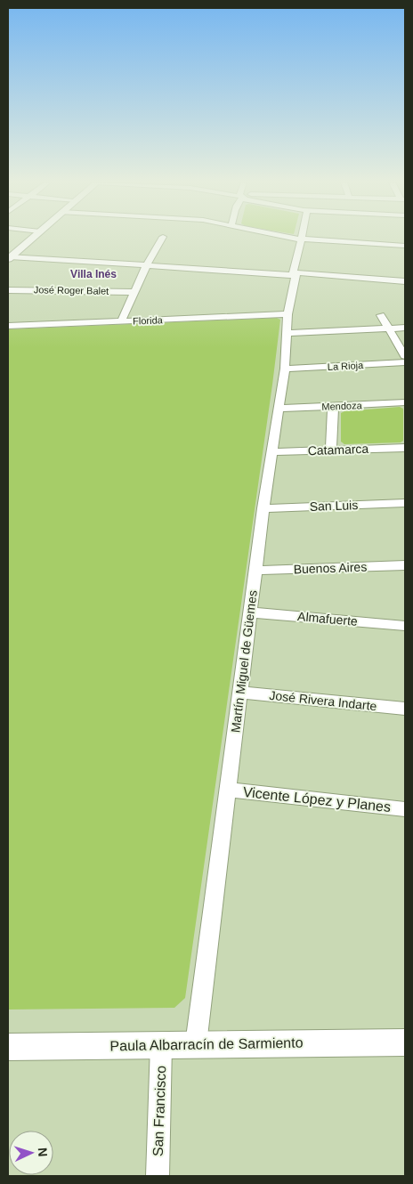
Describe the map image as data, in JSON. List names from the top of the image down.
{
  "streets": {
    "main road": ["Paula Albarracín de Sarmiento"],
    "street": [
      "José Roger Balet",
      "Florida",
      "La Rioja",
      "Mendoza",
      "Catamarca",
      "San Luis",
      "Buenos Aires",
      "Almafuerte",
      "Martín Miguel de Güemes",
      "José Rivera Indarte",
      "Vicente López y Planes",
      "San Francisco"
    ]
  },
  "crossings": [
    ["Florida", "Martín Miguel de Güemes"],
    ["La Rioja", "Martín Miguel de Güemes"],
    ["Mendoza", "Martín Miguel de Güemes"],
    ["Catamarca", "Martín Miguel de Güemes"],
    ["San Luis", "Martín Miguel de Güemes"],
    ["Buenos Aires", "Martín Miguel de Güemes"],
    ["Almafuerte", "Martín Miguel de Güemes"],
    ["Martín Miguel de Güemes", "José Rivera Indarte"],
    ["Martín Miguel de Güemes", "Vicente López y Planes"],
    ["Martín Miguel de Güemes", "Paula Albarracín de Sarmiento"],
    ["Paula Albarracín de Sarmiento", "San Francisco"]
  ],
  "districts": ["Villa Inés"],
  "north": "right"
}
